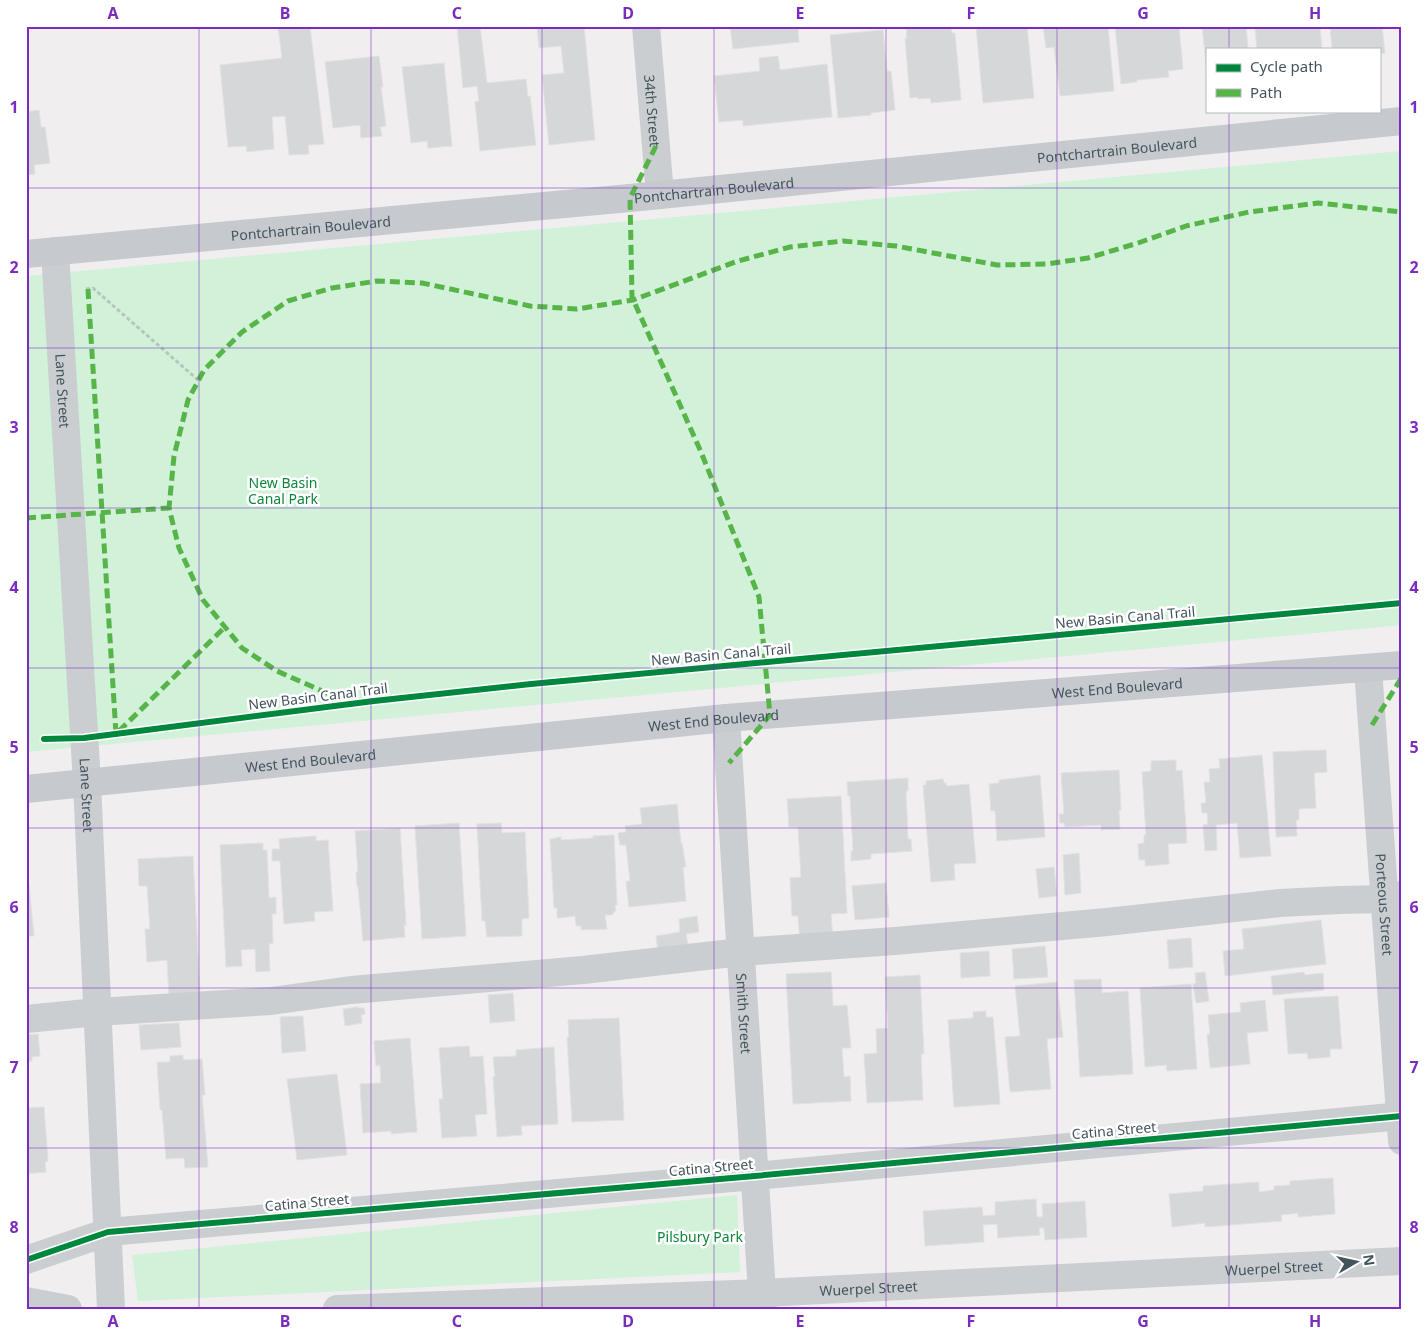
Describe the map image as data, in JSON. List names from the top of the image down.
{
  "streets": {
    "main road": ["Pontchartrain Boulevard", "West End Boulevard"],
    "street": [
      "34th Street",
      "Lane Street",
      "Porteous Street",
      "Smith Street",
      "Catina Street",
      "Wuerpel Street"
    ],
    "cycle path": ["New Basin Canal Trail"]
  },
  "crossings": [
    ["34th Street", "Pontchartrain Boulevard"],
    ["Pontchartrain Boulevard", "Lane Street"],
    ["Lane Street", "West End Boulevard"],
    ["Lane Street", "Catina Street"],
    ["West End Boulevard", "Porteous Street"],
    ["West End Boulevard", "Smith Street"],
    ["Porteous Street", "Catina Street"],
    ["Smith Street", "Catina Street"],
    ["Smith Street", "Wuerpel Street"]
  ],
  "parks": ["New Basin Canal Park", "Pilsbury Park"],
  "legend": ["Cycle path", "Path"],
  "north": "right",
  "grid": {
    "columns": [
      "A",
      "B",
      "C",
      "D",
      "E",
      "F",
      "G",
      "H"
    ],
    "rows": [
      "1",
      "2",
      "3",
      "4",
      "5",
      "6",
      "7",
      "8"
    ]
  }
}
